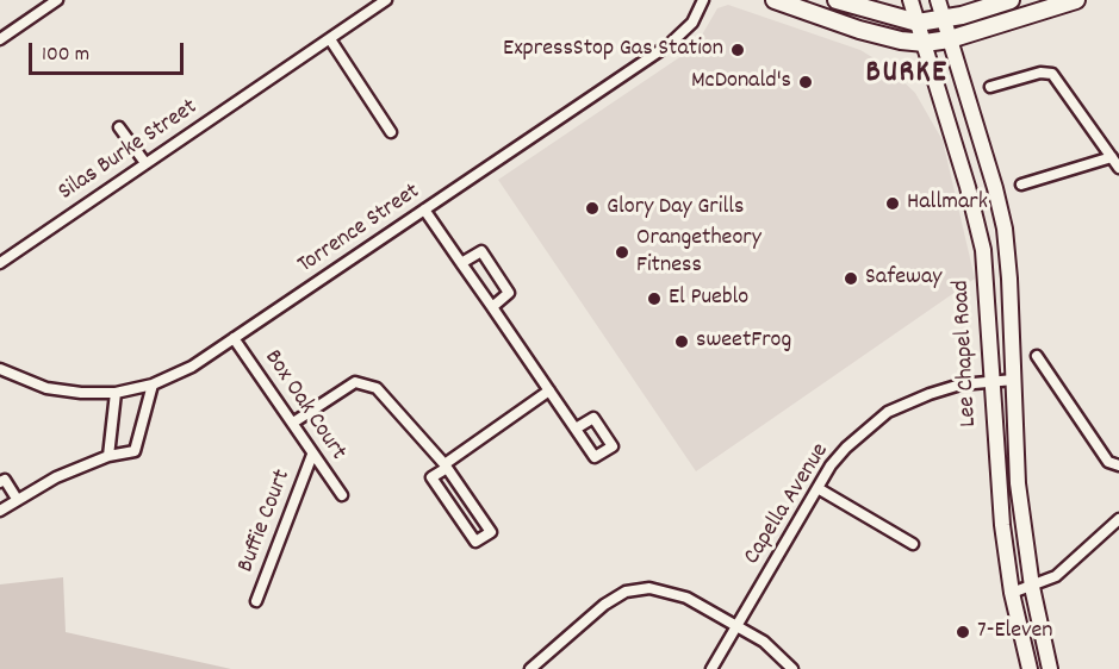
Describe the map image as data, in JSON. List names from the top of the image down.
{
  "streets": {
    "main road": ["Lee Chapel Road"],
    "street": [
      "Silas Burke Street",
      "Torrence Street",
      "Box Oak Court",
      "Capella Avenue",
      "Buffie Court"
    ]
  },
  "crossings": [
    ["Torrence Street", "Box Oak Court"],
    ["Lee Chapel Road", "Capella Avenue"],
    ["Box Oak Court", "Buffie Court"]
  ],
  "districts": ["BURKE"],
  "places": [
    "ExpressStop Gas Station",
    "McDonald's",
    "Hallmark",
    "Glory Day Grills",
    "Orangetheory Fitness",
    "Safeway",
    "El Pueblo",
    "sweetFrog",
    "7-Eleven"
  ],
  "scale_bar": "100 m"
}
